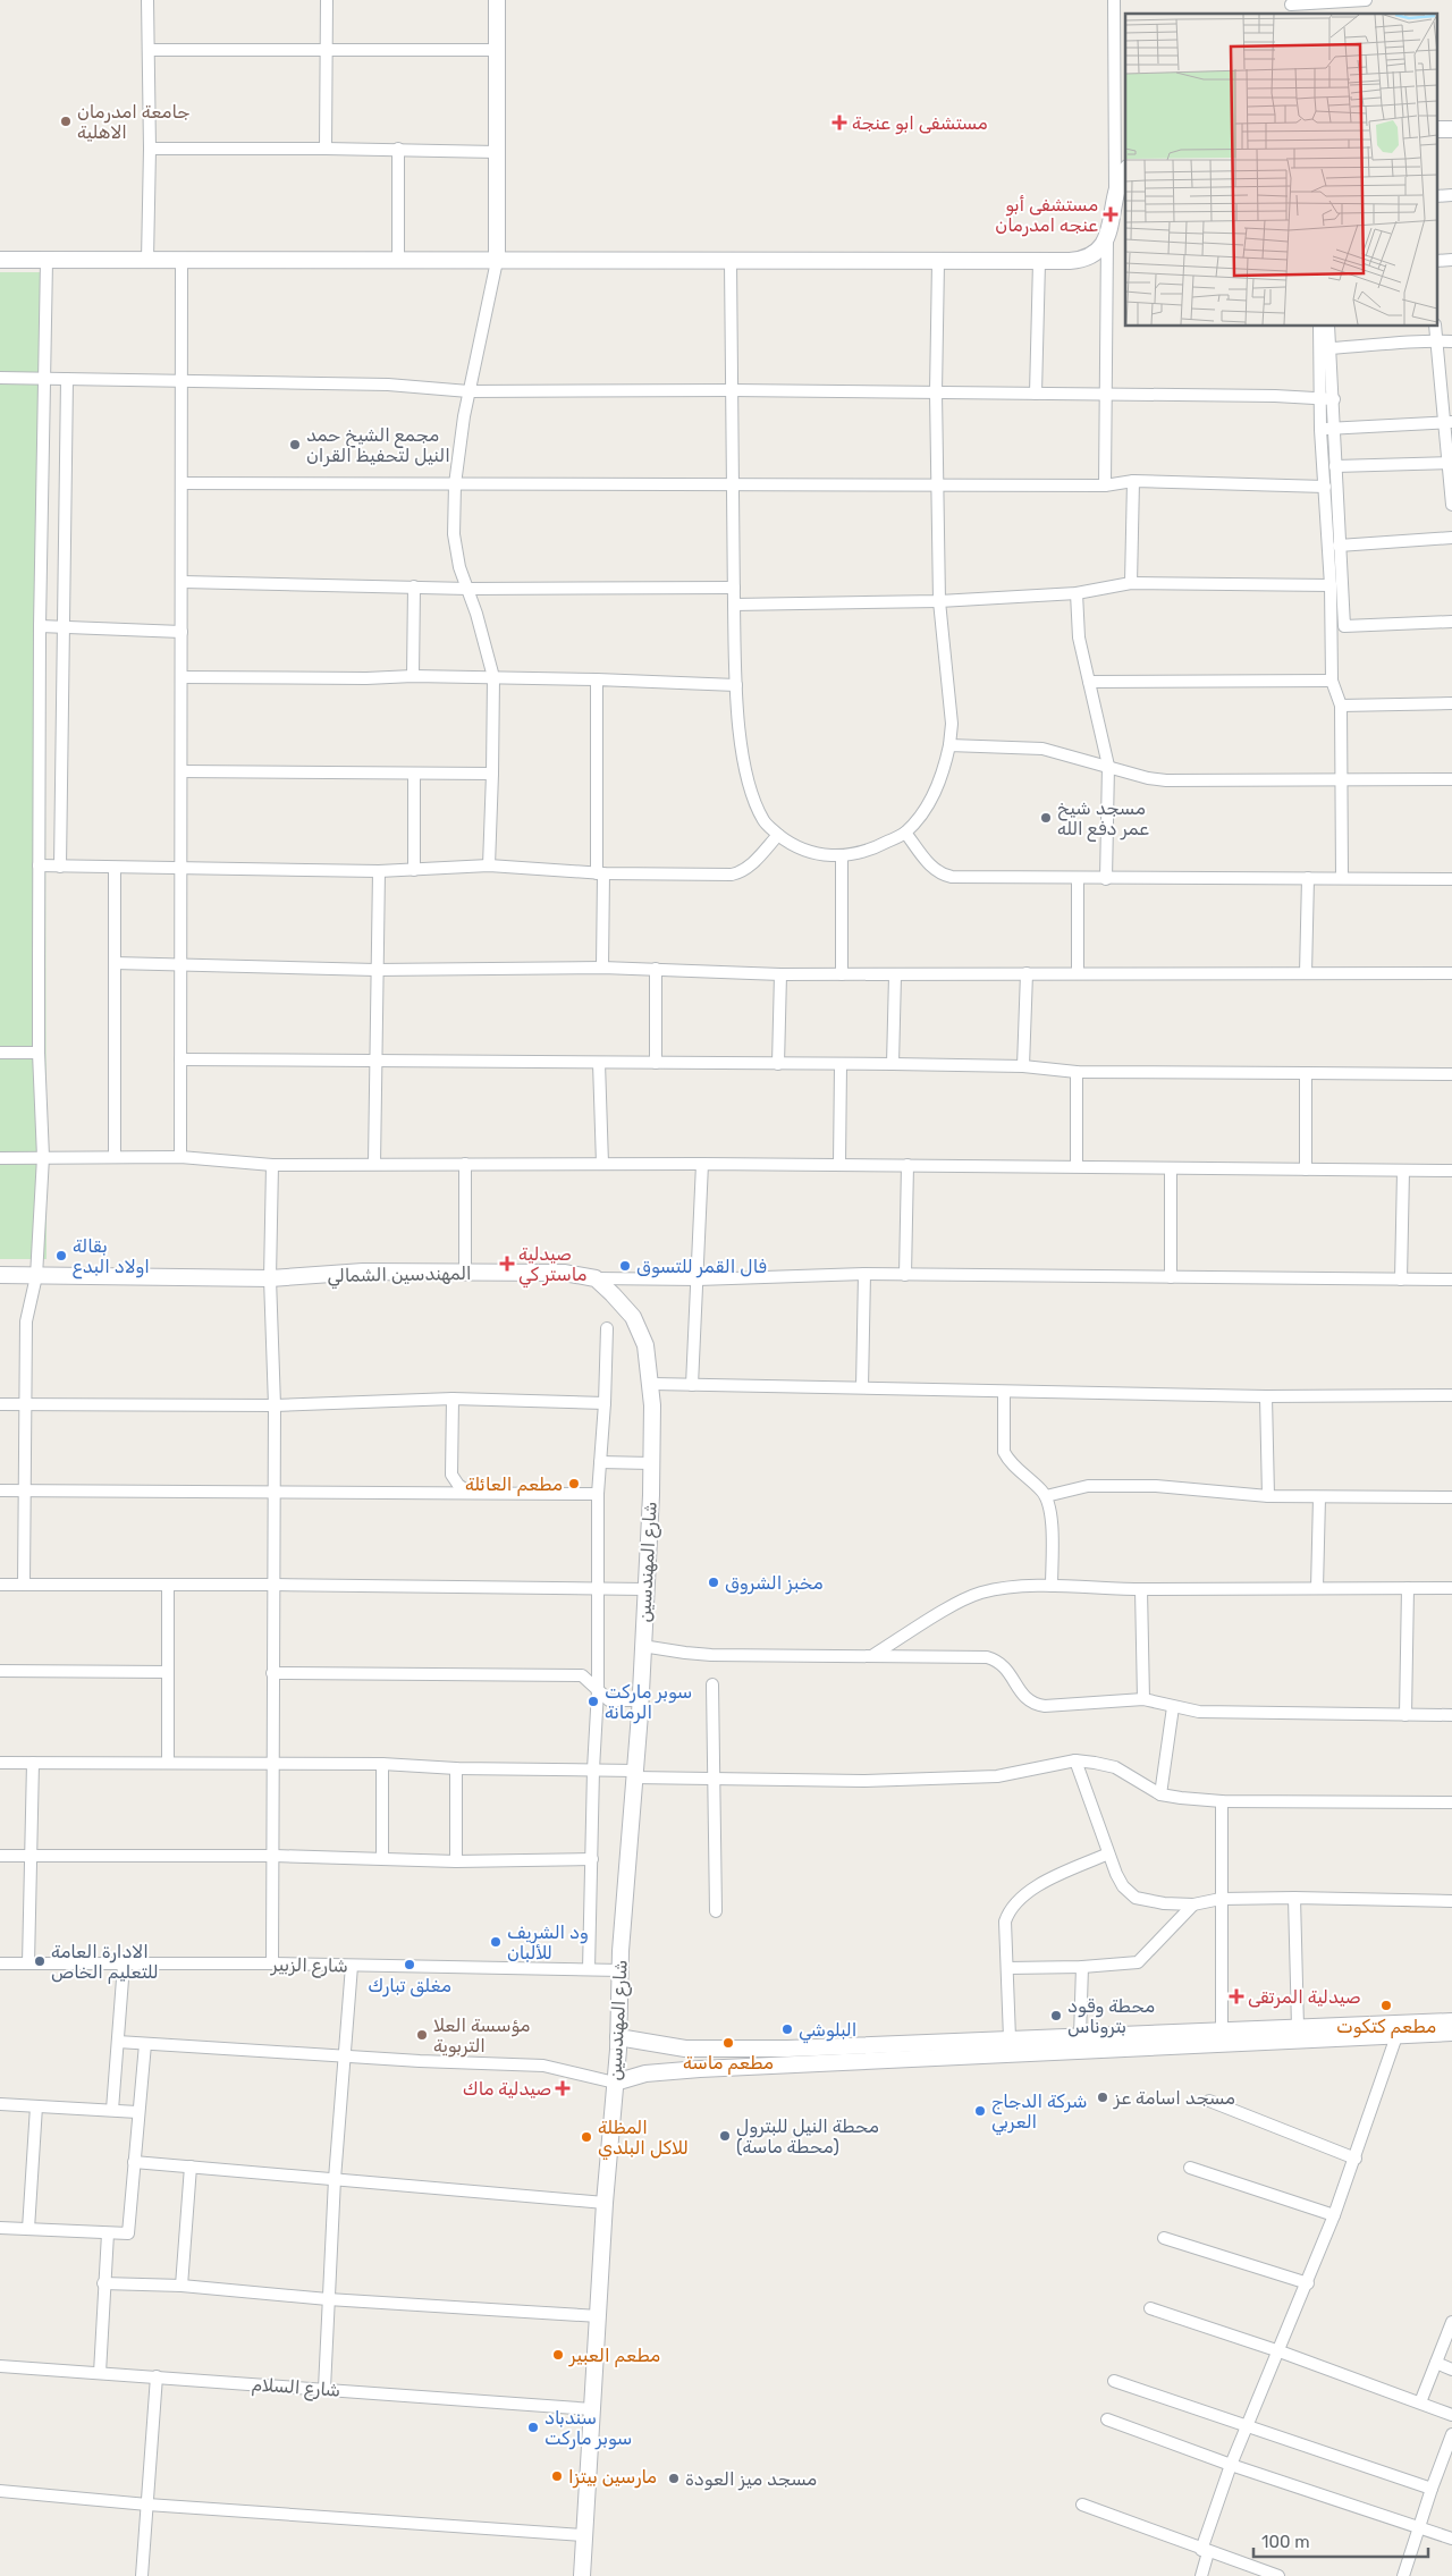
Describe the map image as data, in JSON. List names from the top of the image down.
{
  "streets": {
    "main road": ["المهندسين الشمالي", "شارع المهندسين"],
    "street": ["شارع الزبير", "شارع السلام"]
  },
  "crossings": [
    ["شارع المهندسين", "شارع الزبير"],
    ["شارع المهندسين", "شارع السلام"]
  ],
  "places": {
    "other": [
      "جامعة امدرمان الاهلية",
      "مجمع الشيخ حمد النيل لتحفيظ القران",
      "مسجد شيخ عمر دفع الله",
      "بقالة اولاد البدع",
      "فال القمر للتسوق",
      "مطعم العائلة",
      "مخبز الشروق",
      "سوبر ماركت الرمانة",
      "ود الشريف للألبان",
      "الادارة العامة للتعليم الخاص",
      "مغلق تبارك",
      "مطعم كتكوت",
      "محطة وقود بتروناس",
      "البلوشي",
      "مؤسسة العلا التربوية",
      "مطعم ماسة",
      "مسجد اسامة عز",
      "شركة الدجاج العربي",
      "محطة النيل للبترول (محطة ماسة)",
      "المظلة للاكل البلدي",
      "مطعم العبير",
      "سندباد سوبر ماركت",
      "مارسين بيتزا",
      "مسجد ميز العودة"
    ],
    "health": [
      "مستشفى ابو عنجة",
      "مستشفى أبو عنجه امدرمان",
      "صيدلية ماستر كي",
      "صيدلية المرتقى",
      "صيدلية ماك"
    ]
  },
  "scale_bar": "100 m"
}
